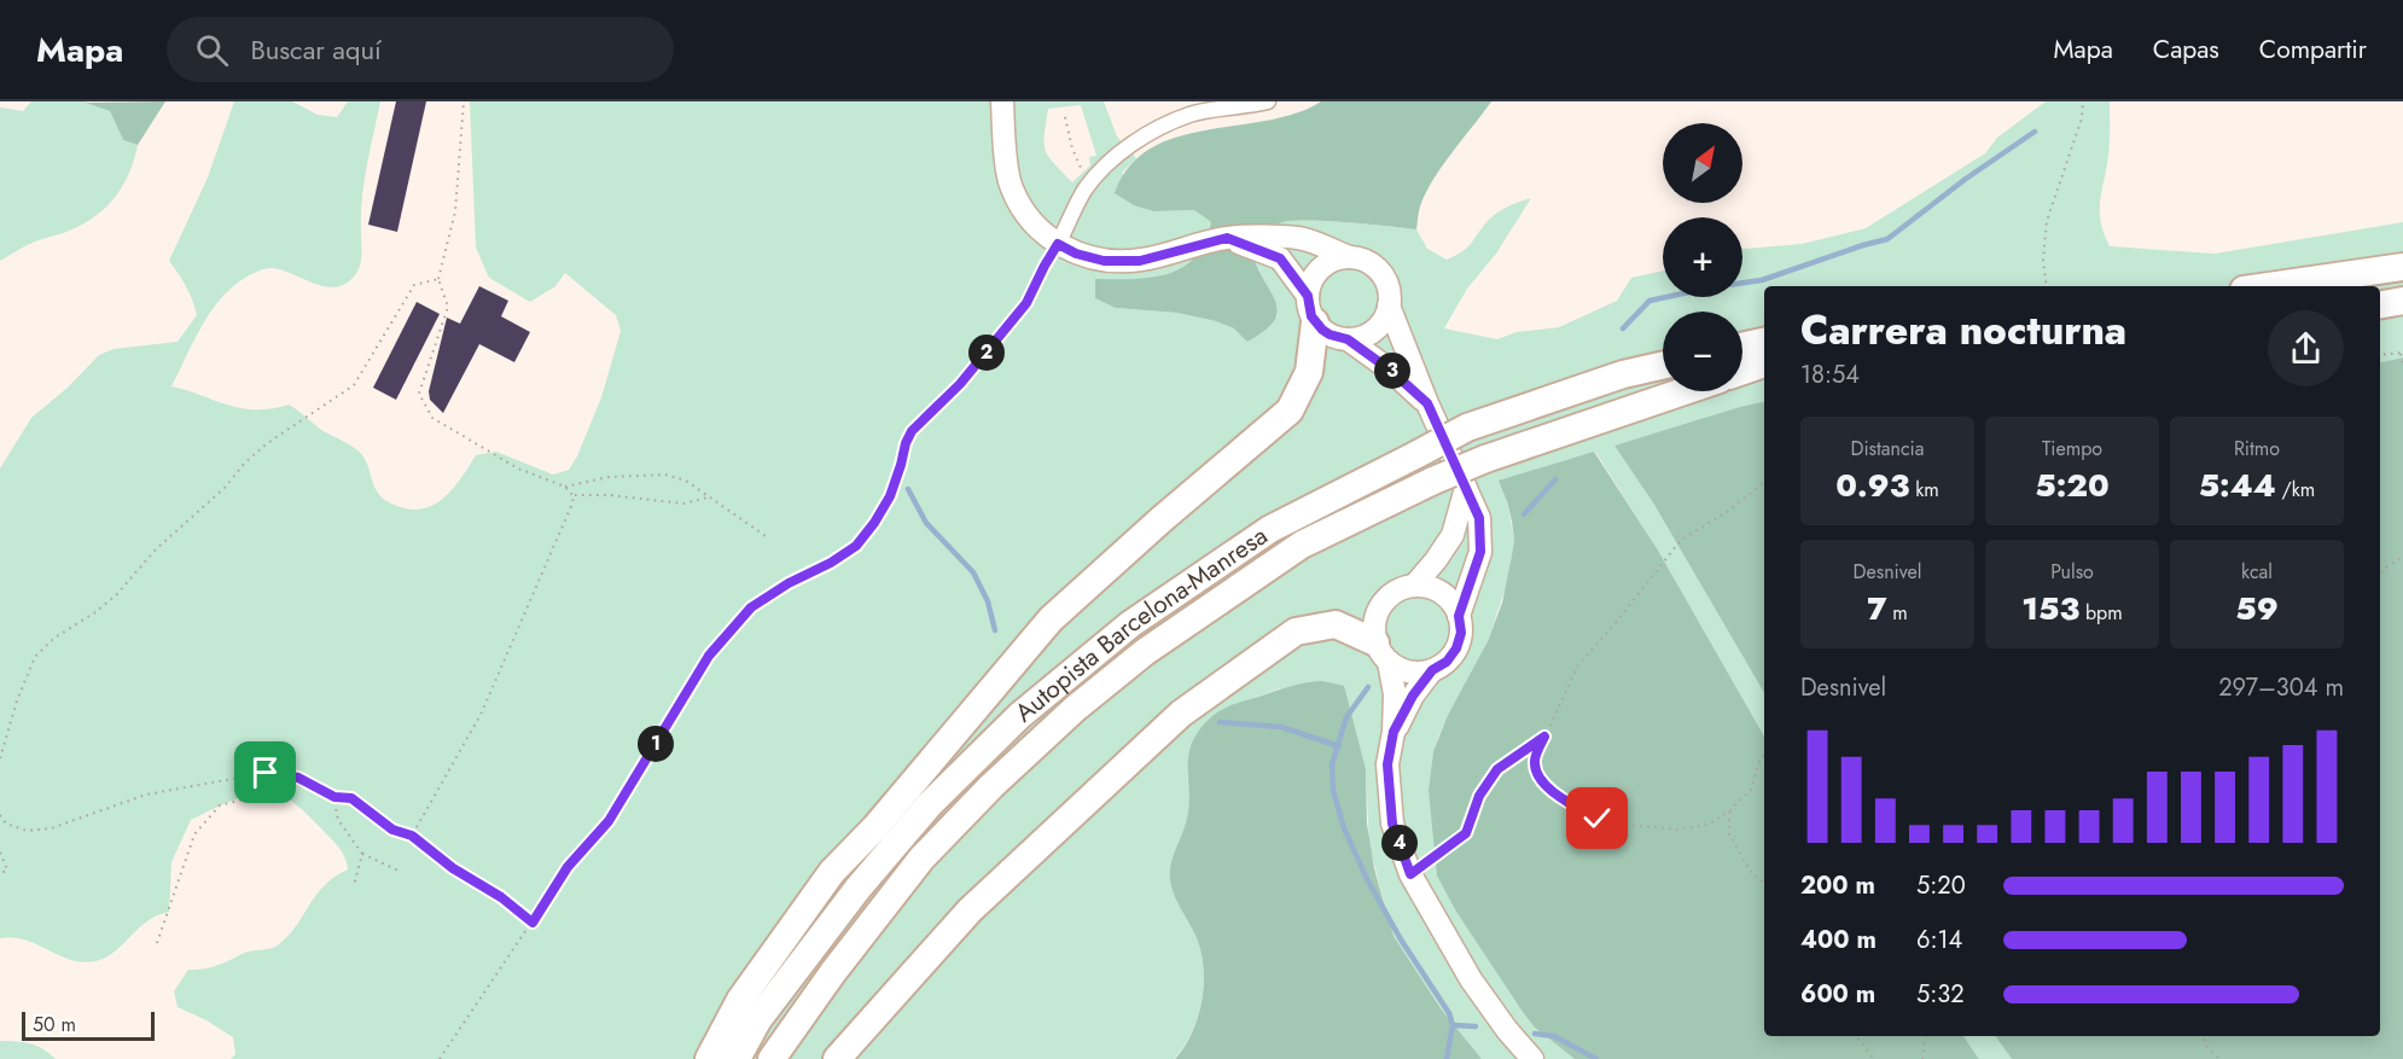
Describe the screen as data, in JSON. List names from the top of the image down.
{
  "streets": {
    "highway": ["Autopista Barcelona-Manresa"]
  },
  "scale_bar": "50 m",
  "north": "top right",
  "page": {
    "header": "Mapa",
    "search": "Buscar aquí",
    "nav": ["Mapa", "Capas", "Compartir"],
    "map_buttons": ["+", "−"],
    "heading": ["Carrera nocturna", "18:54"],
    "pins": [
      "2",
      "3",
      "1",
      "4"
    ],
    "stats": [
      ["Distancia", "0.93 km"],
      ["Tiempo", "5:20"],
      ["Ritmo", "5:44 /km"],
      ["Desnivel", "7 m"],
      ["Pulso", "153 bpm"],
      ["kcal", "59"]
    ],
    "chart": ["Desnivel", "297–304 m"],
    "list": [
      {
        "name": "200 m",
        "note": "5:20"
      },
      {
        "name": "400 m",
        "note": "6:14"
      },
      {
        "name": "600 m",
        "note": "5:32"
      }
    ],
    "scale": "50 m"
  }
}
